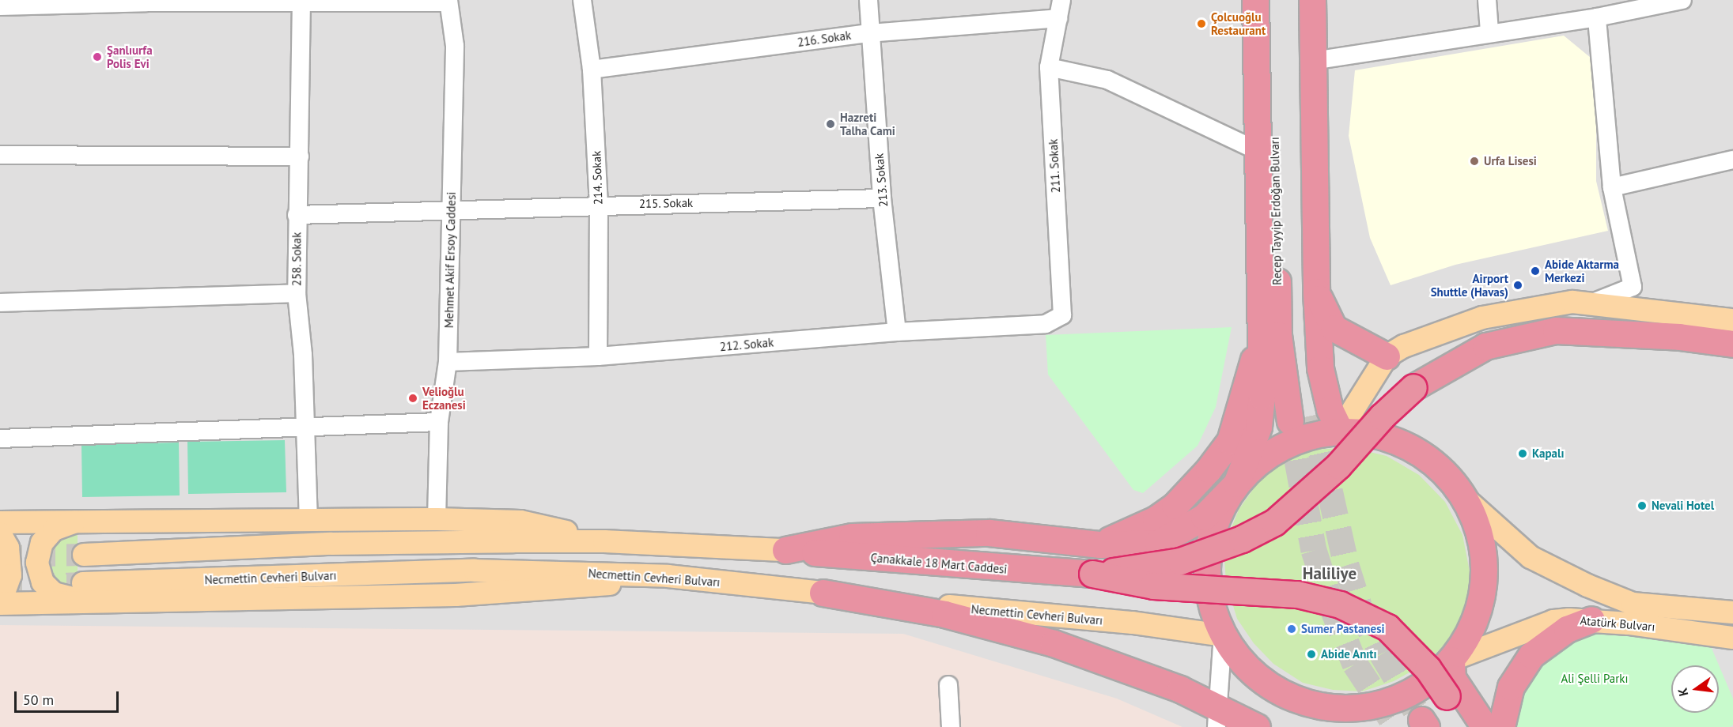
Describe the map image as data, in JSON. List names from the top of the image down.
{
  "streets": {
    "highway": ["Recep Tayyip Erdoğan Bulvarı", "Çanakkale 18 Mart Caddesi"],
    "main road": ["Necmettin Cevheri Bulvarı", "Atatürk Bulvarı"],
    "street": [
      "216. Sokak",
      "211. Sokak",
      "214. Sokak",
      "213. Sokak",
      "215. Sokak",
      "258. Sokak",
      "Mehmet Akif Ersoy Caddesi",
      "212. Sokak"
    ]
  },
  "crossings": [
    ["216. Sokak", "211. Sokak"],
    ["216. Sokak", "214. Sokak"],
    ["216. Sokak", "213. Sokak"],
    ["211. Sokak", "212. Sokak"],
    ["214. Sokak", "215. Sokak"],
    ["214. Sokak", "212. Sokak"],
    ["213. Sokak", "215. Sokak"],
    ["213. Sokak", "212. Sokak"],
    ["215. Sokak", "258. Sokak"],
    ["215. Sokak", "Mehmet Akif Ersoy Caddesi"],
    ["Mehmet Akif Ersoy Caddesi", "212. Sokak"]
  ],
  "districts": ["Haliliye"],
  "parks": ["Ali Şelli Parkı"],
  "places": [
    "Çolcuoğlu Restaurant",
    "Şanlıurfa Polis Evi",
    "Hazreti Talha Cami",
    "Urfa Lisesi",
    "Abide Aktarma Merkezi",
    "Airport Shuttle (Havas)",
    "Velioğlu Eczanesi",
    "Kapalı",
    "Nevali Hotel",
    "Sumer Pastanesi",
    "Abide Anıtı"
  ],
  "scale_bar": "50 m",
  "north": "left"
}
